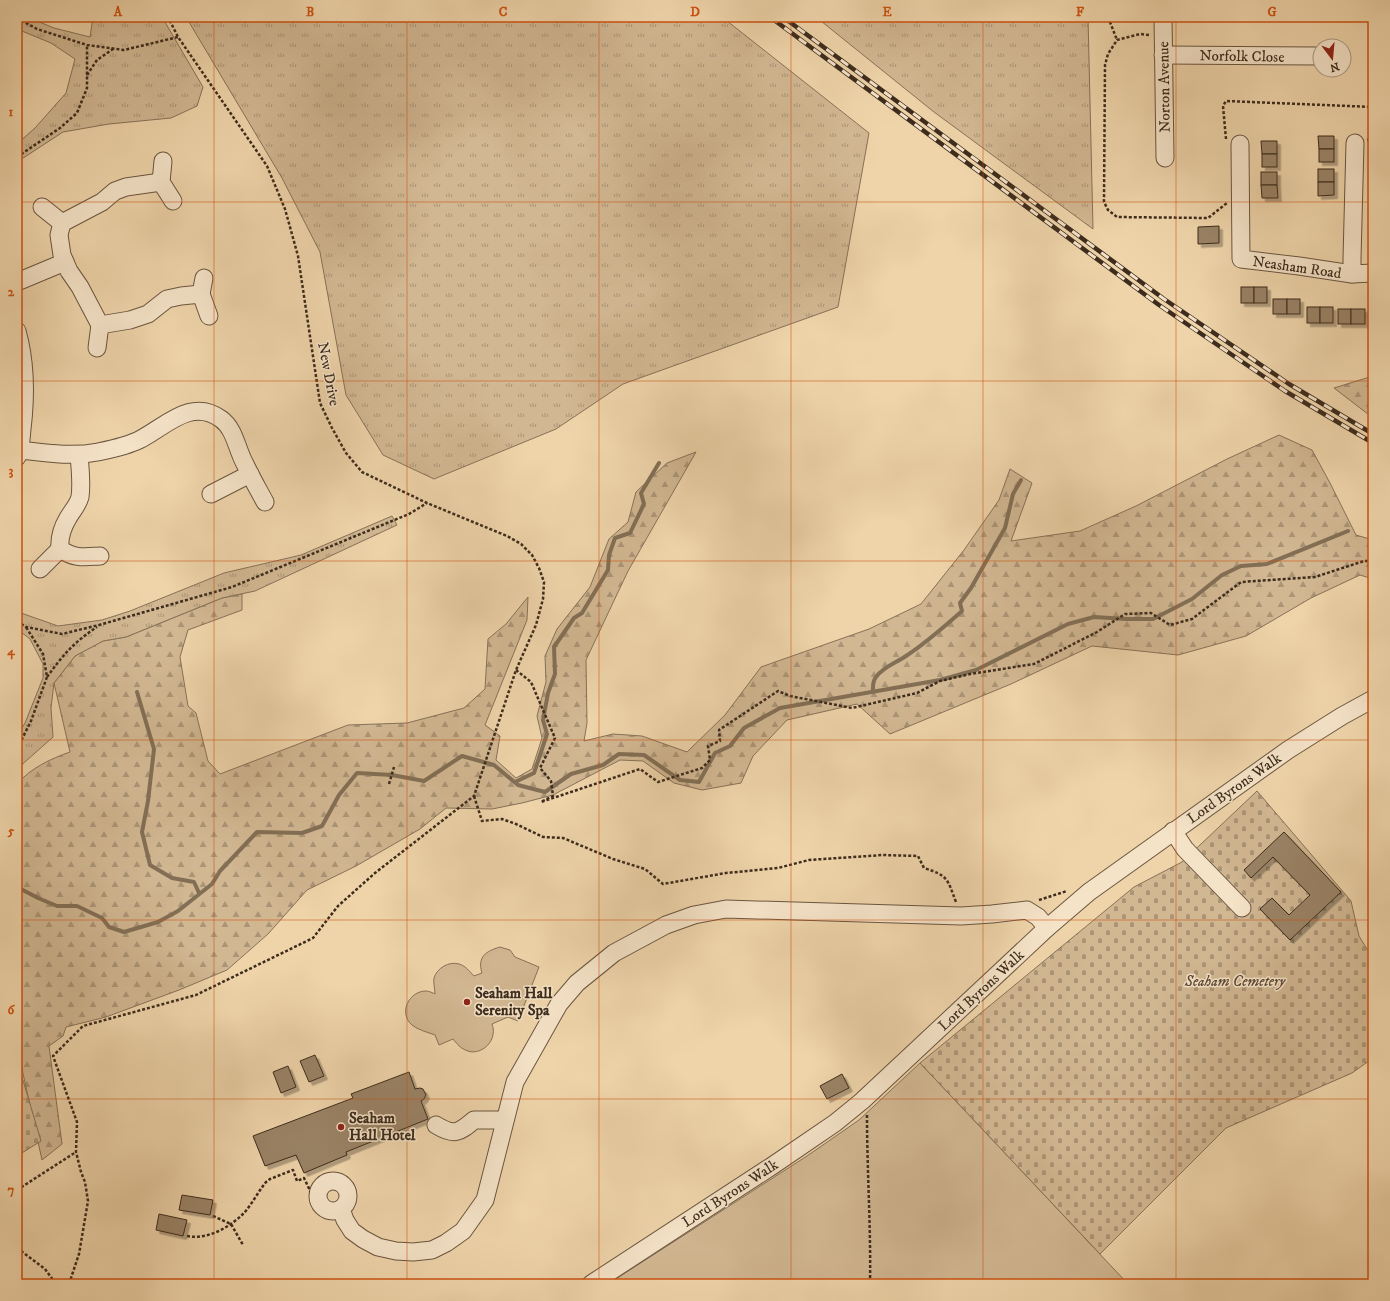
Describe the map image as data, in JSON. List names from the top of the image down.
{
  "streets": {
    "street": [
      "Norfolk Close",
      "Norton Avenue",
      "Neasham Road",
      "Lord Byrons Walk"
    ],
    "path": ["New Drive"]
  },
  "crossings": [
    ["Norfolk Close", "Norton Avenue"]
  ],
  "parks": ["Seaham Cemetery"],
  "places": ["Seaham Hall Serenity Spa", "Seaham Hall Hotel"],
  "north": "bottom",
  "grid": {
    "columns": [
      "A",
      "B",
      "C",
      "D",
      "E",
      "F",
      "G"
    ],
    "rows": [
      "1",
      "2",
      "3",
      "4",
      "5",
      "6",
      "7"
    ]
  }
}
